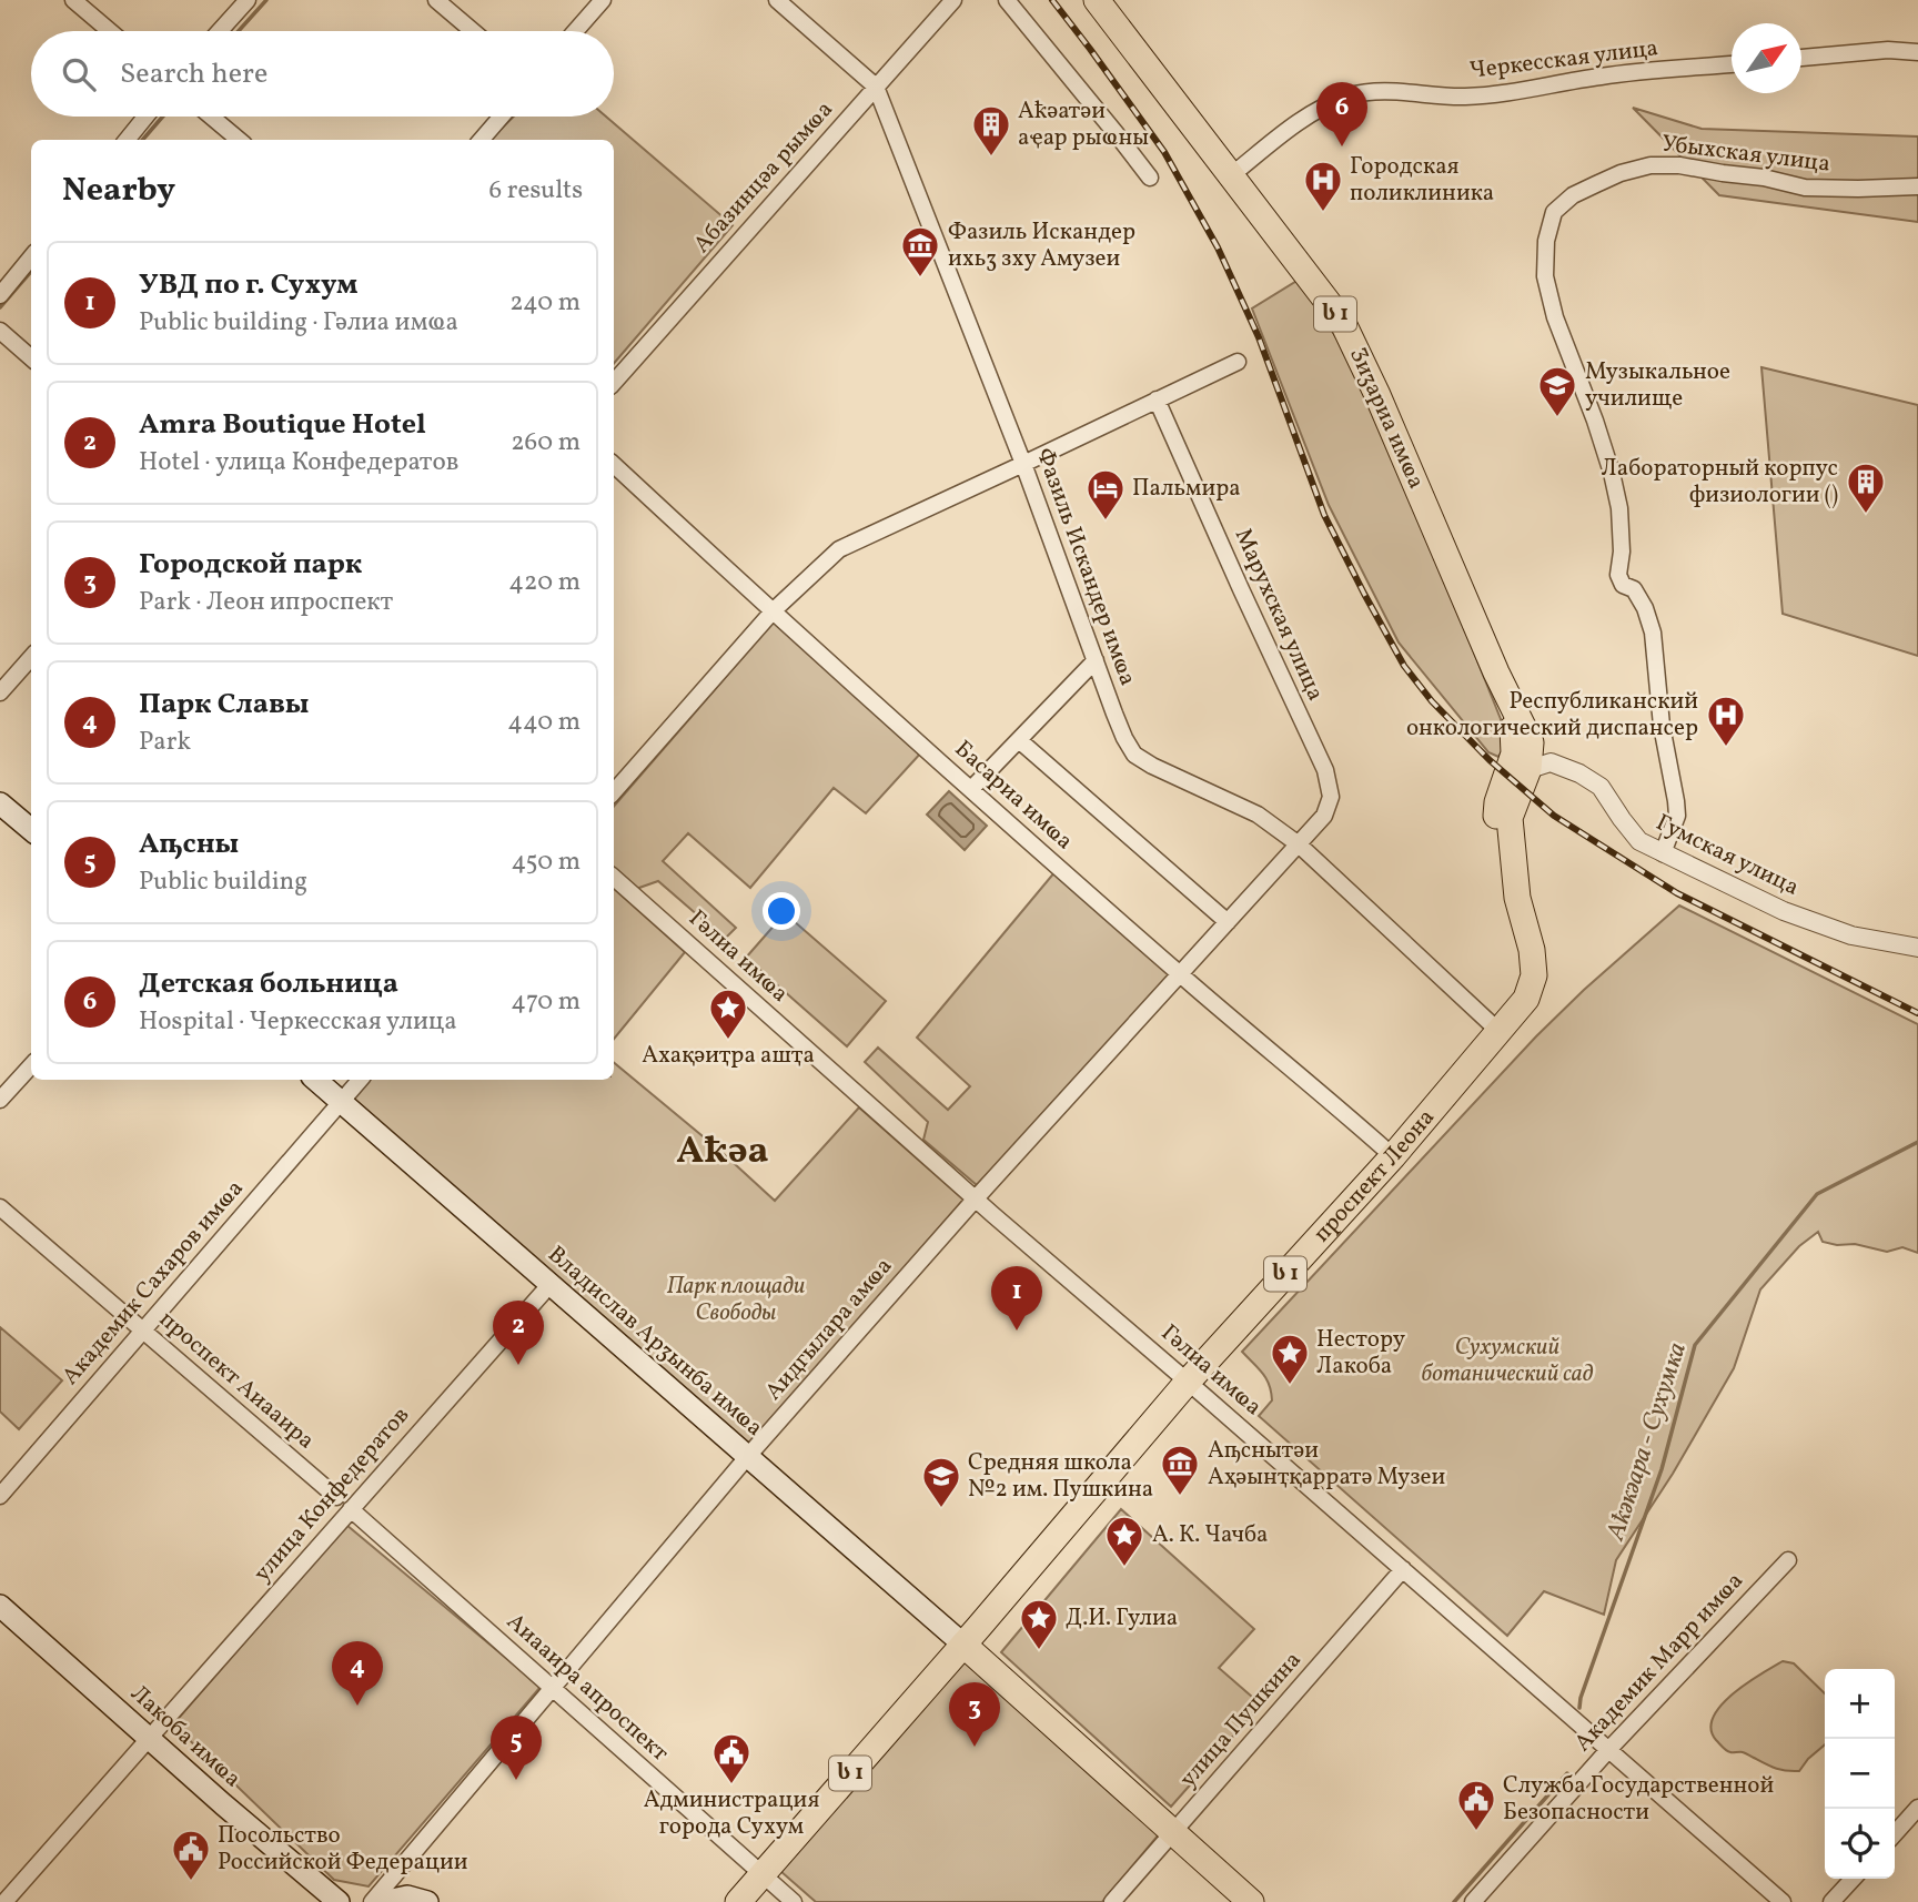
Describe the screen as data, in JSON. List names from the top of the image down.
{
  "streets": {
    "highway": ["ს 1", "Ӡиӡариа имҩа", "проспект Леона"],
    "main road": ["Владислав Арӡынба имҩа", "Лакоба имҩа"],
    "street": [
      "Черкесская улица",
      "Убыхская улица",
      "Абазинцәа рымҩа",
      "Фазиль Искандер имҩа",
      "Марухская улица",
      "Басариа имҩа",
      "Гумская улица",
      "Гәлиа имҩа",
      "Академик Сахаров имҩа",
      "Аидгылара амҩа",
      "проспект Аиааира",
      "улица Конфедератов",
      "Академик Марр имҩа",
      "Аиааира апроспект",
      "улица Пушкина"
    ]
  },
  "crossings": [
    ["Черкесская улица", "Ӡиӡариа имҩа"],
    ["Убыхская улица", "Гумская улица"],
    ["Абазинцәа рымҩа", "Фазиль Искандер имҩа"],
    ["ს 1", "Ӡиӡариа имҩа"],
    ["ს 1", "проспект Леона"],
    ["ს 1", "Владислав Арӡынба имҩа"],
    ["ს 1", "Аиааира апроспект"],
    ["Ӡиӡариа имҩа", "проспект Леона"],
    ["Фазиль Искандер имҩа", "Марухская улица"],
    ["Фазиль Искандер имҩа", "проспект Леона"],
    ["Марухская улица", "Аидгылара амҩа"],
    ["Басариа имҩа", "проспект Леона"],
    ["Басариа имҩа", "Аидгылара амҩа"],
    ["Гумская улица", "проспект Леона"],
    ["Гәлиа имҩа", "проспект Леона"],
    ["Гәлиа имҩа", "Аидгылара амҩа"],
    ["Гәлиа имҩа", "Академик Марр имҩа"],
    ["Гәлиа имҩа", "улица Пушкина"],
    ["проспект Леона", "Владислав Арӡынба имҩа"],
    ["Академик Сахаров имҩа", "Владислав Арӡынба имҩа"],
    ["Академик Сахаров имҩа", "проспект Аиааира"],
    ["Аидгылара амҩа", "Владислав Арӡынба имҩа"],
    ["Аидгылара амҩа", "Аиааира апроспект"],
    ["Владислав Арӡынба имҩа", "улица Конфедератов"],
    ["улица Конфедератов", "Аиааира апроспект"],
    ["улица Конфедератов", "Лакоба имҩа"]
  ],
  "districts": ["Аҟəа"],
  "water": ["Аҟәкәара - Сухумка"],
  "parks": ["Парк площади Свободы", "Сухумский ботанический сад"],
  "places": {
    "building": ["Аҟәатәи аҿар рыҩны", "Лабораторный корпус физиологии ()"],
    "hospital": ["Городская поликлиника", "Республиканский онкологический диспансер"],
    "museum": ["Фазиль Искандер ихьӡ зху Амузеи", "Аҧснытәи Аҳәынҭқарратә Музеи"],
    "school or university": ["Музыкальное училище", "Средняя школа №2 им. Пушкина"],
    "hotel": ["Пальмира"],
    "place": [
      "Ахақәиҭра ашҭа",
      "Нестору Лакоба",
      "А. К. Чачба",
      "Д.И. Гулиа"
    ],
    "public building": ["Администрация города Сухум", "Служба Государственной Безопасности", "Посольство Российской Федерации"]
  },
  "north": "top right",
  "page": {
    "search": "Search here",
    "pins": [
      "6",
      "1",
      "2",
      "4",
      "3",
      "5"
    ],
    "heading": ["Nearby", "6 results"],
    "list": [
      {
        "mark": "1",
        "name": "УВД по г. Сухум",
        "note": "Public building · Гәлиа имҩа",
        "value": "240 m"
      },
      {
        "mark": "2",
        "name": "Amra Boutique Hotel",
        "note": "Hotel · улица Конфедератов",
        "value": "260 m"
      },
      {
        "mark": "3",
        "name": "Городской парк",
        "note": "Park · Леон ипроспект",
        "value": "420 m"
      },
      {
        "mark": "4",
        "name": "Парк Славы",
        "note": "Park",
        "value": "440 m"
      },
      {
        "mark": "5",
        "name": "Аҧсны",
        "note": "Public building",
        "value": "450 m"
      },
      {
        "mark": "6",
        "name": "Детская больница",
        "note": "Hospital · Черкесская улица",
        "value": "470 m"
      }
    ],
    "map_buttons": ["+", "−"]
  }
}
